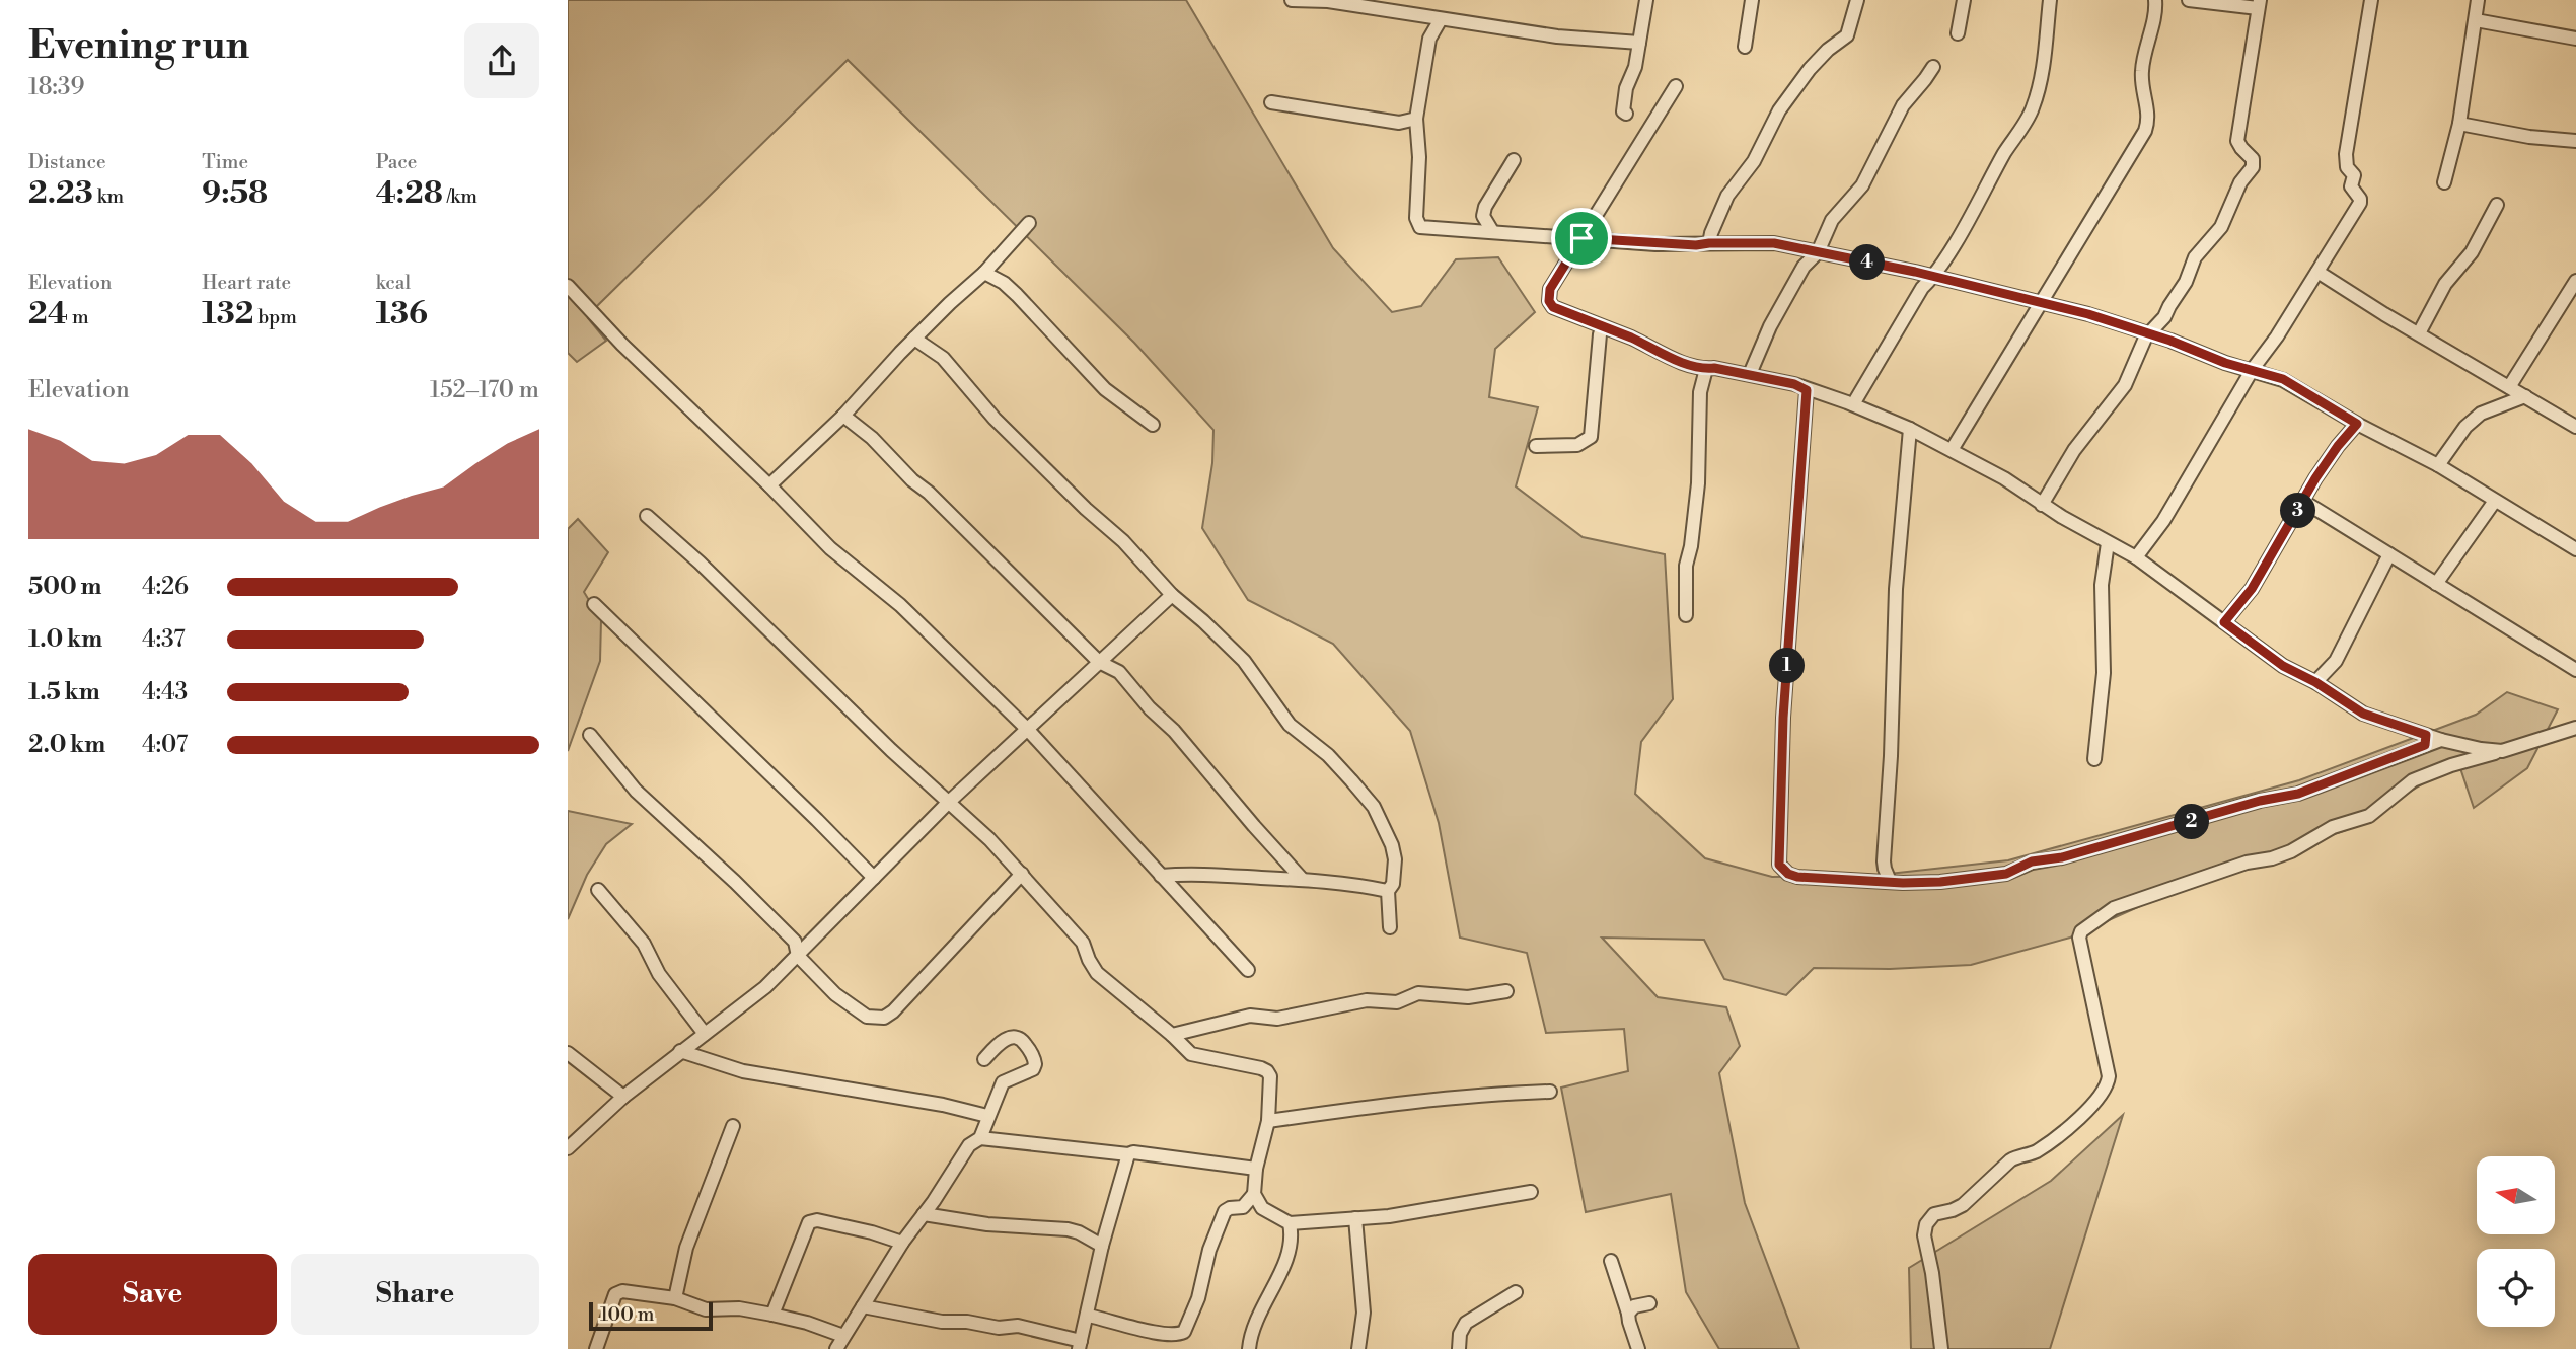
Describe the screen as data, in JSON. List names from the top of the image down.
{
  "scale_bar": "100 m",
  "north": "left",
  "page": {
    "heading": ["Evening run", "18:39"],
    "stats": [
      ["Distance", "2.23 km"],
      ["Time", "9:58"],
      ["Pace", "4:28 /km"],
      ["Elevation", "24 m"],
      ["Heart rate", "132 bpm"],
      ["kcal", "136"]
    ],
    "pins": [
      "4",
      "3",
      "1",
      "2"
    ],
    "chart": ["Elevation", "152–170 m"],
    "list": [
      {
        "name": "500 m",
        "note": "4:26"
      },
      {
        "name": "1.0 km",
        "note": "4:37"
      },
      {
        "name": "1.5 km",
        "note": "4:43"
      },
      {
        "name": "2.0 km",
        "note": "4:07"
      }
    ],
    "buttons": ["Save", "Share"],
    "scale": "100 m"
  }
}
